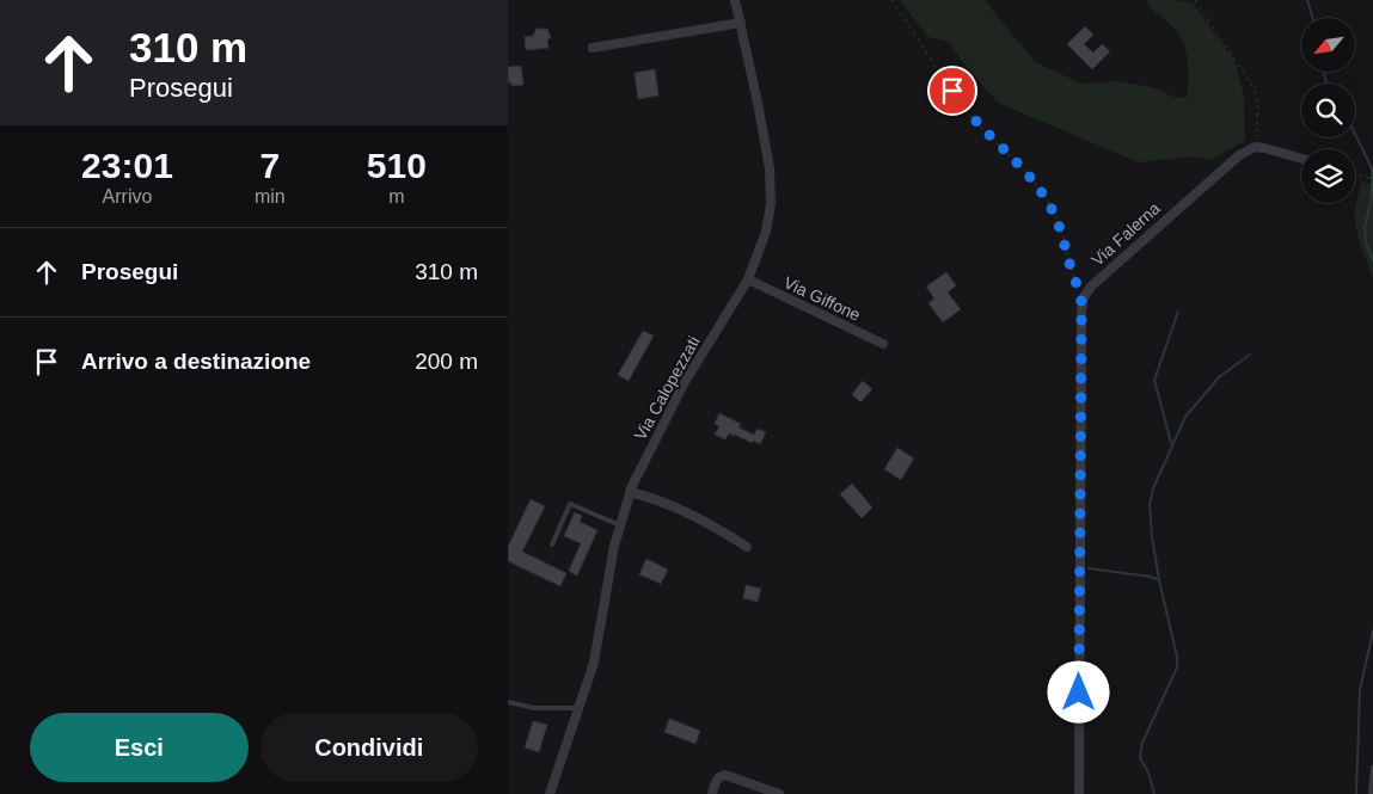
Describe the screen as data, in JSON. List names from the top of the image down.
{
  "streets": {
    "street": ["Via Falerna", "Via Giffone", "Via Calopezzati"]
  },
  "crossings": [
    ["Via Giffone", "Via Calopezzati"]
  ],
  "north": "bottom left",
  "page": {
    "turn": ["310 m", "Prosegui"],
    "eta": [
      "23:01",
      "Arrivo",
      "7",
      "min",
      "510",
      "m"
    ],
    "list": [
      {
        "name": "Prosegui",
        "value": "310 m"
      },
      {
        "name": "Arrivo a destinazione",
        "value": "200 m"
      }
    ],
    "buttons": ["Esci", "Condividi"]
  }
}
